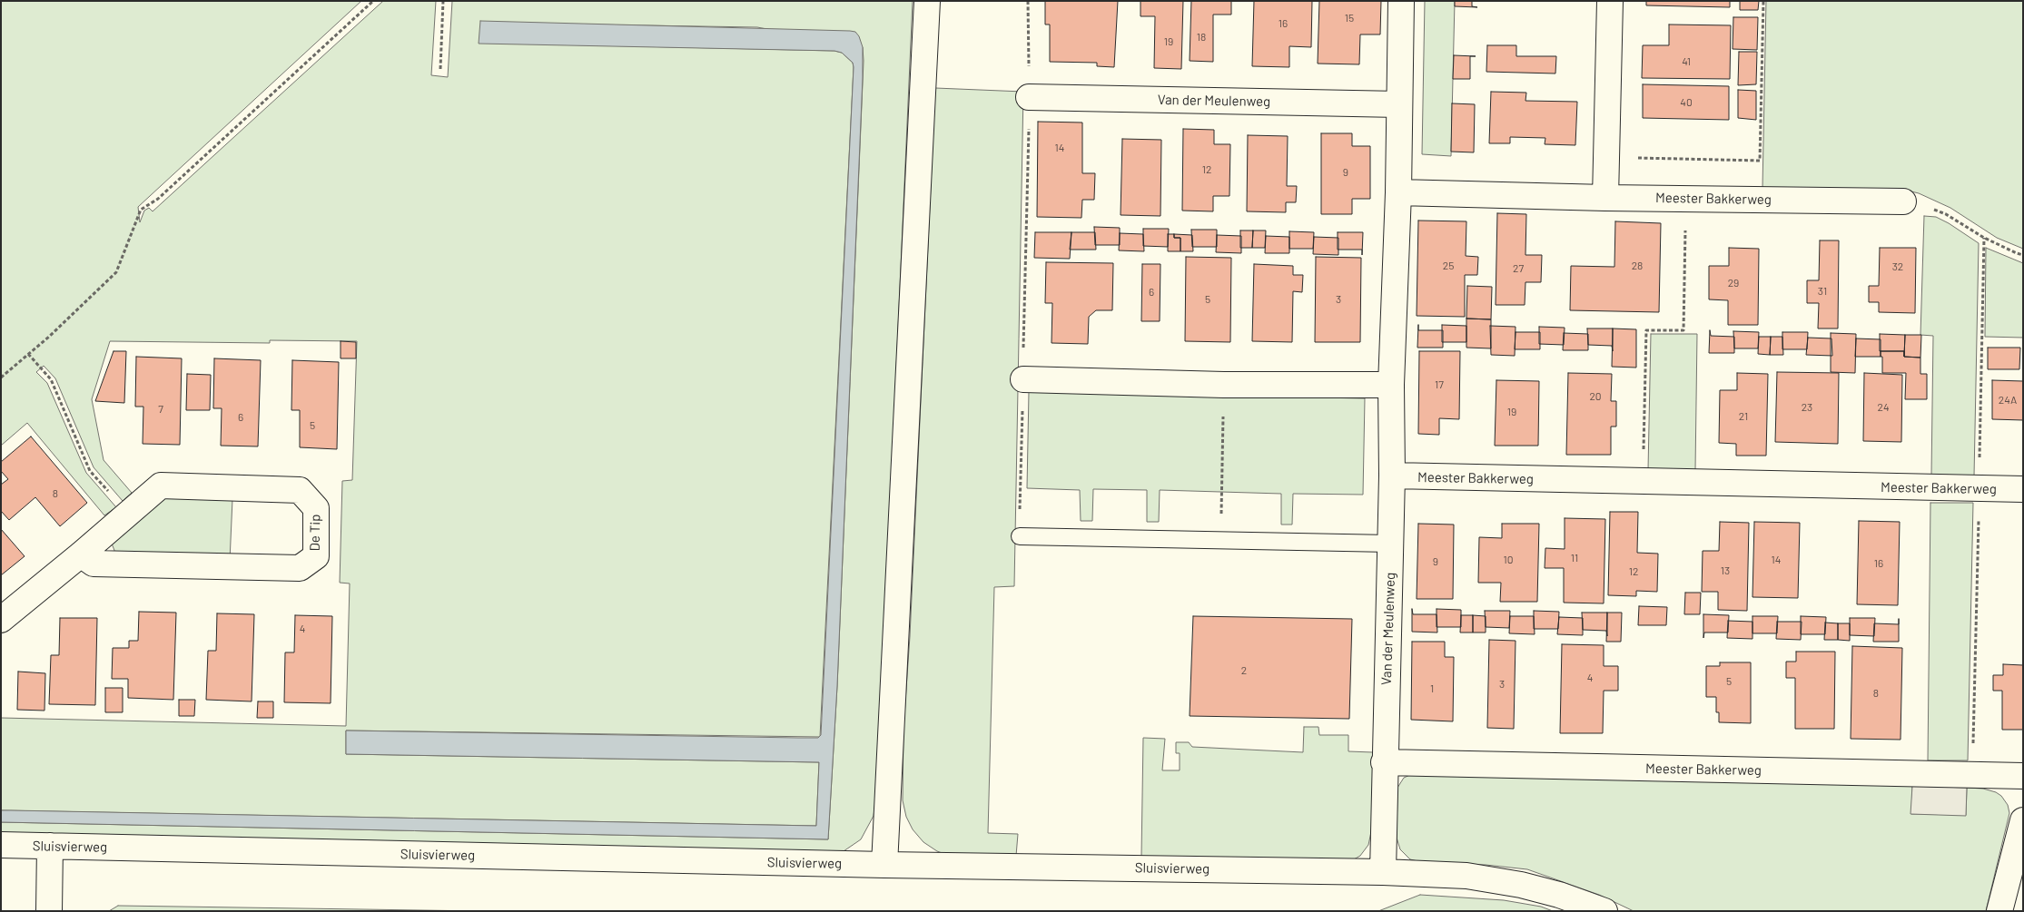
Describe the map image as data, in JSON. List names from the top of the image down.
{
  "streets": {
    "street": [
      "Van der Meulenweg",
      "Meester Bakkerweg",
      "De Tip",
      "Sluisvierweg"
    ]
  },
  "crossings": [
    ["Van der Meulenweg", "Meester Bakkerweg"],
    ["Van der Meulenweg", "Sluisvierweg"]
  ],
  "house_numbers": [
    "15",
    "16",
    "18",
    "19",
    "41",
    "40",
    "14",
    "12",
    "9",
    "25",
    "28",
    "32",
    "27",
    "29",
    "31",
    "6",
    "5",
    "3",
    "17",
    "20",
    "24A",
    "23",
    "24",
    "7",
    "19",
    "21",
    "6",
    "5",
    "8",
    "11",
    "10",
    "14",
    "9",
    "16",
    "13",
    "12",
    "4",
    "2",
    "4",
    "5",
    "3",
    "1",
    "8"
  ]
}
